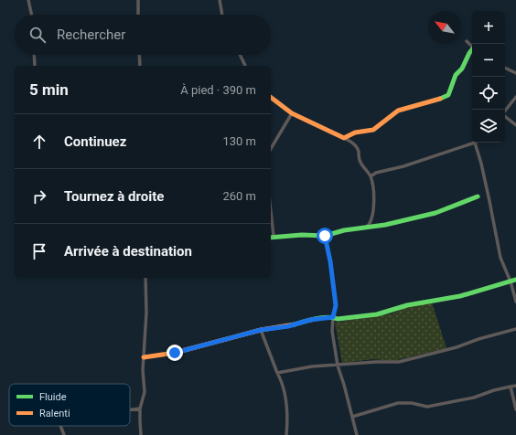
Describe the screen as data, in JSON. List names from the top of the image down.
{
  "legend": ["Fluide", "Ralenti"],
  "north": "top left",
  "page": {
    "map_buttons": ["+", "−"],
    "search": "Rechercher",
    "heading": ["5 min", "À pied · 390 m"],
    "list": [
      ["Continuez", "130 m"],
      ["Tournez à droite", "260 m"],
      "Arrivée à destination"
    ]
  }
}
